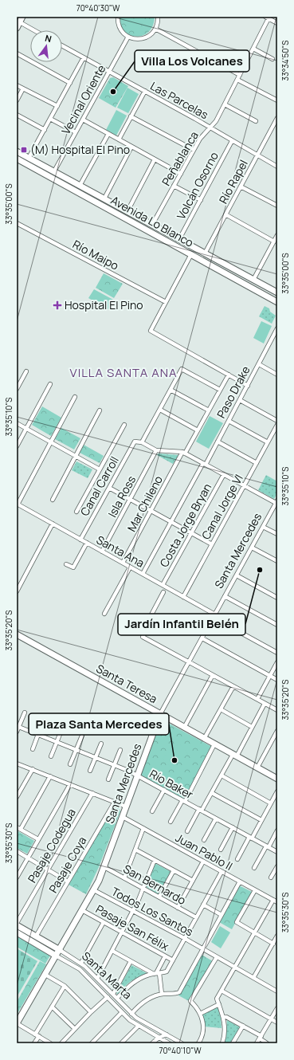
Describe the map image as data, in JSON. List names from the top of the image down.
{
  "streets": {
    "street": [
      "Vecinal Oriente",
      "Las Parcelas",
      "Peñablanca",
      "Río Rapel",
      "Volcán Osorno",
      "Avenida Lo Blanco",
      "Río Maipo",
      "Paso Drake",
      "Canal Carroll",
      "Isla Ross",
      "Mar Chileno",
      "Canal Jorge VI",
      "Costa Jorge Bryan",
      "Santa Mercedes",
      "Santa Ana",
      "Santa Teresa",
      "Río Baker",
      "Pasaje Codegua",
      "Juan Pablo II",
      "Pasaje Coya",
      "San Bernardo",
      "Todos Los Santos",
      "Pasaje San Félix",
      "Santa Marta"
    ]
  },
  "crossings": [
    ["Vecinal Oriente", "Las Parcelas"],
    ["Vecinal Oriente", "Avenida Lo Blanco"],
    ["Las Parcelas", "Peñablanca"],
    ["Las Parcelas", "Río Rapel"],
    ["Las Parcelas", "Volcán Osorno"],
    ["Peñablanca", "Avenida Lo Blanco"],
    ["Río Rapel", "Avenida Lo Blanco"],
    ["Volcán Osorno", "Avenida Lo Blanco"],
    ["Paso Drake", "Santa Ana"],
    ["Canal Carroll", "Santa Ana"],
    ["Isla Ross", "Santa Ana"],
    ["Mar Chileno", "Santa Ana"],
    ["Canal Jorge VI", "Santa Ana"],
    ["Costa Jorge Bryan", "Santa Ana"],
    ["Santa Mercedes", "Santa Ana"],
    ["Santa Mercedes", "Santa Teresa"],
    ["Santa Mercedes", "Río Baker"],
    ["Santa Mercedes", "Juan Pablo II"],
    ["Santa Mercedes", "San Bernardo"],
    ["Santa Mercedes", "Todos Los Santos"],
    ["Santa Mercedes", "Pasaje San Félix"],
    ["Santa Mercedes", "Santa Marta"],
    ["Pasaje Codegua", "Santa Marta"],
    ["Pasaje Coya", "Santa Marta"]
  ],
  "districts": ["VILLA SANTA ANA"],
  "places": {
    "other": ["Villa Los Volcanes", "Jardín Infantil Belén", "Plaza Santa Mercedes"],
    "transit": ["(M) Hospital El Pino"],
    "health": ["Hospital El Pino"]
  },
  "north": "top",
  "coordinates": [
    "70°40'30\"W",
    "33°34'50\"S",
    "33°35'00\"S",
    "33°35'10\"S",
    "33°35'20\"S",
    "33°35'30\"S",
    "70°40'10\"W"
  ]
}
